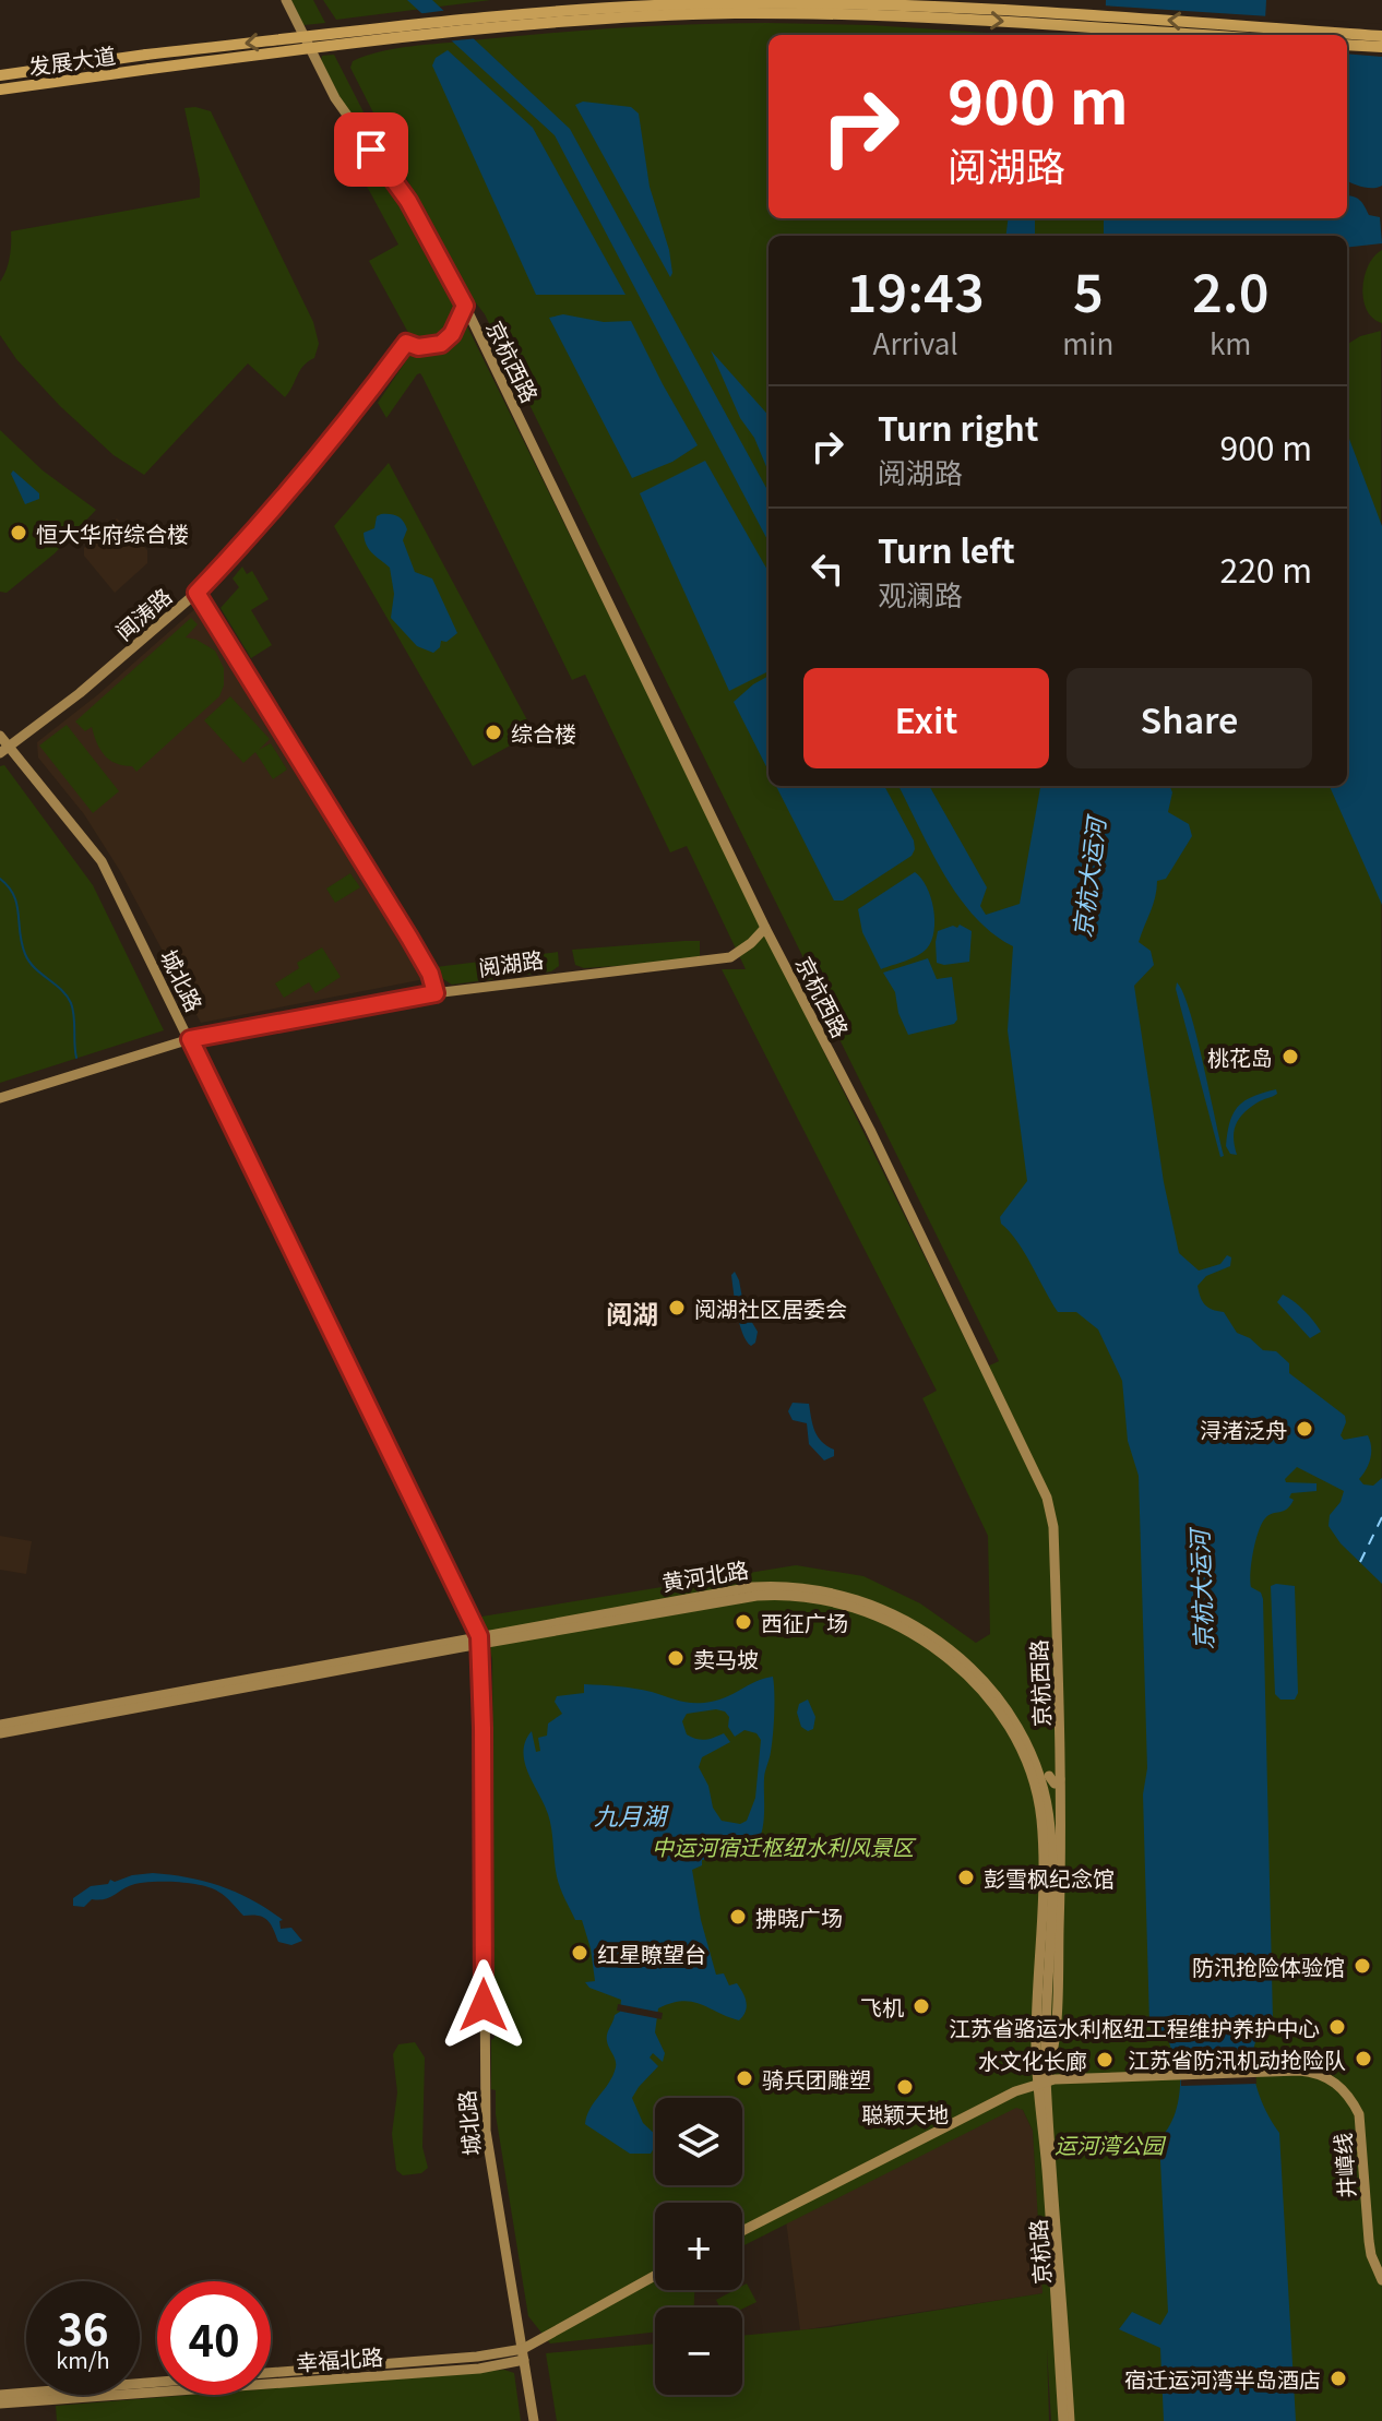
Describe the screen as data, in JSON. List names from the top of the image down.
{
  "streets": {
    "main road": ["发展大道"],
    "street": [
      "京杭西路",
      "闻涛路",
      "阅湖路",
      "城北路",
      "黄河北路",
      "井嶂线",
      "京杭路",
      "幸福北路"
    ]
  },
  "crossings": [
    ["京杭西路", "闻涛路"],
    ["京杭西路", "阅湖路"],
    ["京杭西路", "黄河北路"],
    ["京杭西路", "井嶂线"],
    ["京杭西路", "京杭路"],
    ["闻涛路", "城北路"],
    ["阅湖路", "城北路"],
    ["城北路", "黄河北路"],
    ["城北路", "幸福北路"],
    ["黄河北路", "井嶂线"],
    ["黄河北路", "京杭路"],
    ["井嶂线", "京杭路"]
  ],
  "districts": ["阅湖"],
  "water": ["京杭大运河", "九月湖"],
  "parks": ["中运河宿迁枢纽水利风景区", "运河湾公园"],
  "places": [
    "恒大华府综合楼",
    "综合楼",
    "桃花岛",
    "阅湖社区居委会",
    "浔渚泛舟",
    "西征广场",
    "卖马坡",
    "彭雪枫纪念馆",
    "拂晓广场",
    "红星瞭望台",
    "防汛抢险体验馆",
    "飞机",
    "江苏省骆运水利枢纽工程维护养护中心",
    "江苏省防汛机动抢险队",
    "水文化长廊",
    "骑兵团雕塑",
    "聪颖天地",
    "宿迁运河湾半岛酒店"
  ],
  "page": {
    "turn": ["900 m", "阅湖路"],
    "eta": [
      "19:43",
      "Arrival",
      "5",
      "min",
      "2.0",
      "km"
    ],
    "list": [
      {
        "name": "Turn right",
        "note": "阅湖路",
        "value": "900 m"
      },
      {
        "name": "Turn left",
        "note": "观澜路",
        "value": "220 m"
      }
    ],
    "buttons": ["Exit", "Share"],
    "map_buttons": ["+", "−"],
    "speed": "36 km/h",
    "limit": "40"
  }
}
